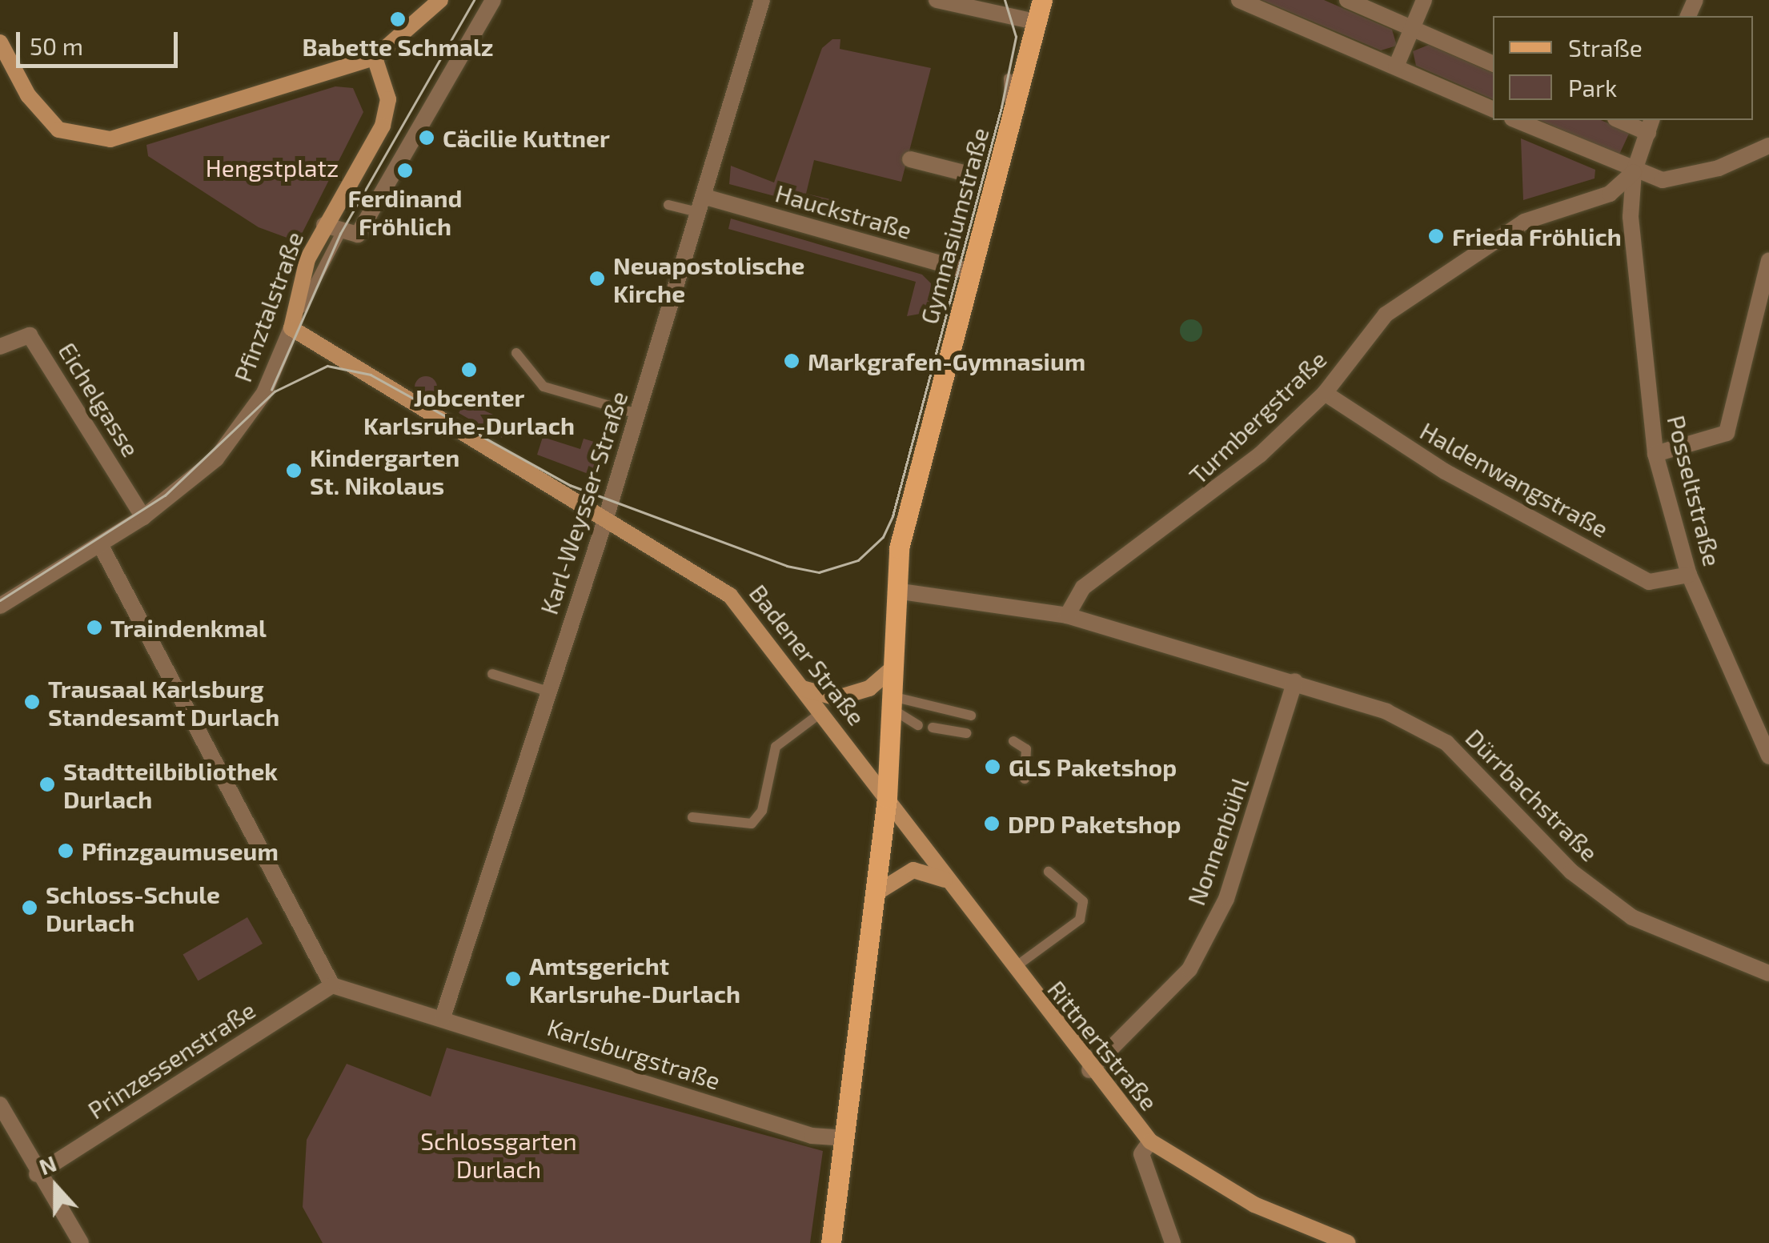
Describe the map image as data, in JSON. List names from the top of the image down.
{
  "streets": {
    "main road": [
      "Gymnasiumstraße",
      "Pfinztalstraße",
      "Badener Straße",
      "Rittnertstraße"
    ],
    "street": [
      "Hauckstraße",
      "Eichelgasse",
      "Turmbergstraße",
      "Haldenwangstraße",
      "Posseltstraße",
      "Karl-Weysser-Straße",
      "Dürrbachstraße",
      "Nonnenbühl",
      "Karlsburgstraße",
      "Prinzessenstraße"
    ]
  },
  "crossings": [
    ["Hauckstraße", "Gymnasiumstraße"],
    ["Hauckstraße", "Karl-Weysser-Straße"],
    ["Gymnasiumstraße", "Badener Straße"],
    ["Gymnasiumstraße", "Rittnertstraße"],
    ["Pfinztalstraße", "Eichelgasse"],
    ["Pfinztalstraße", "Badener Straße"],
    ["Turmbergstraße", "Haldenwangstraße"],
    ["Turmbergstraße", "Posseltstraße"],
    ["Turmbergstraße", "Dürrbachstraße"],
    ["Haldenwangstraße", "Posseltstraße"],
    ["Karl-Weysser-Straße", "Badener Straße"],
    ["Karl-Weysser-Straße", "Karlsburgstraße"],
    ["Badener Straße", "Rittnertstraße"],
    ["Dürrbachstraße", "Nonnenbühl"],
    ["Nonnenbühl", "Rittnertstraße"],
    ["Karlsburgstraße", "Prinzessenstraße"]
  ],
  "parks": ["Hengstplatz", "Schlossgarten Durlach"],
  "places": [
    "Babette Schmalz",
    "Cäcilie Kuttner",
    "Ferdinand Fröhlich",
    "Frieda Fröhlich",
    "Neuapostolische Kirche",
    "Markgrafen-Gymnasium",
    "Jobcenter Karlsruhe-Durlach",
    "Kindergarten St. Nikolaus",
    "Traindenkmal",
    "Trausaal Karlsburg Standesamt Durlach",
    "GLS Paketshop",
    "Stadtteilbibliothek Durlach",
    "DPD Paketshop",
    "Pfinzgaumuseum",
    "Schloss-Schule Durlach",
    "Amtsgericht Karlsruhe-Durlach"
  ],
  "legend": ["Straße", "Park"],
  "scale_bar": "50 m",
  "north": "top"
}
